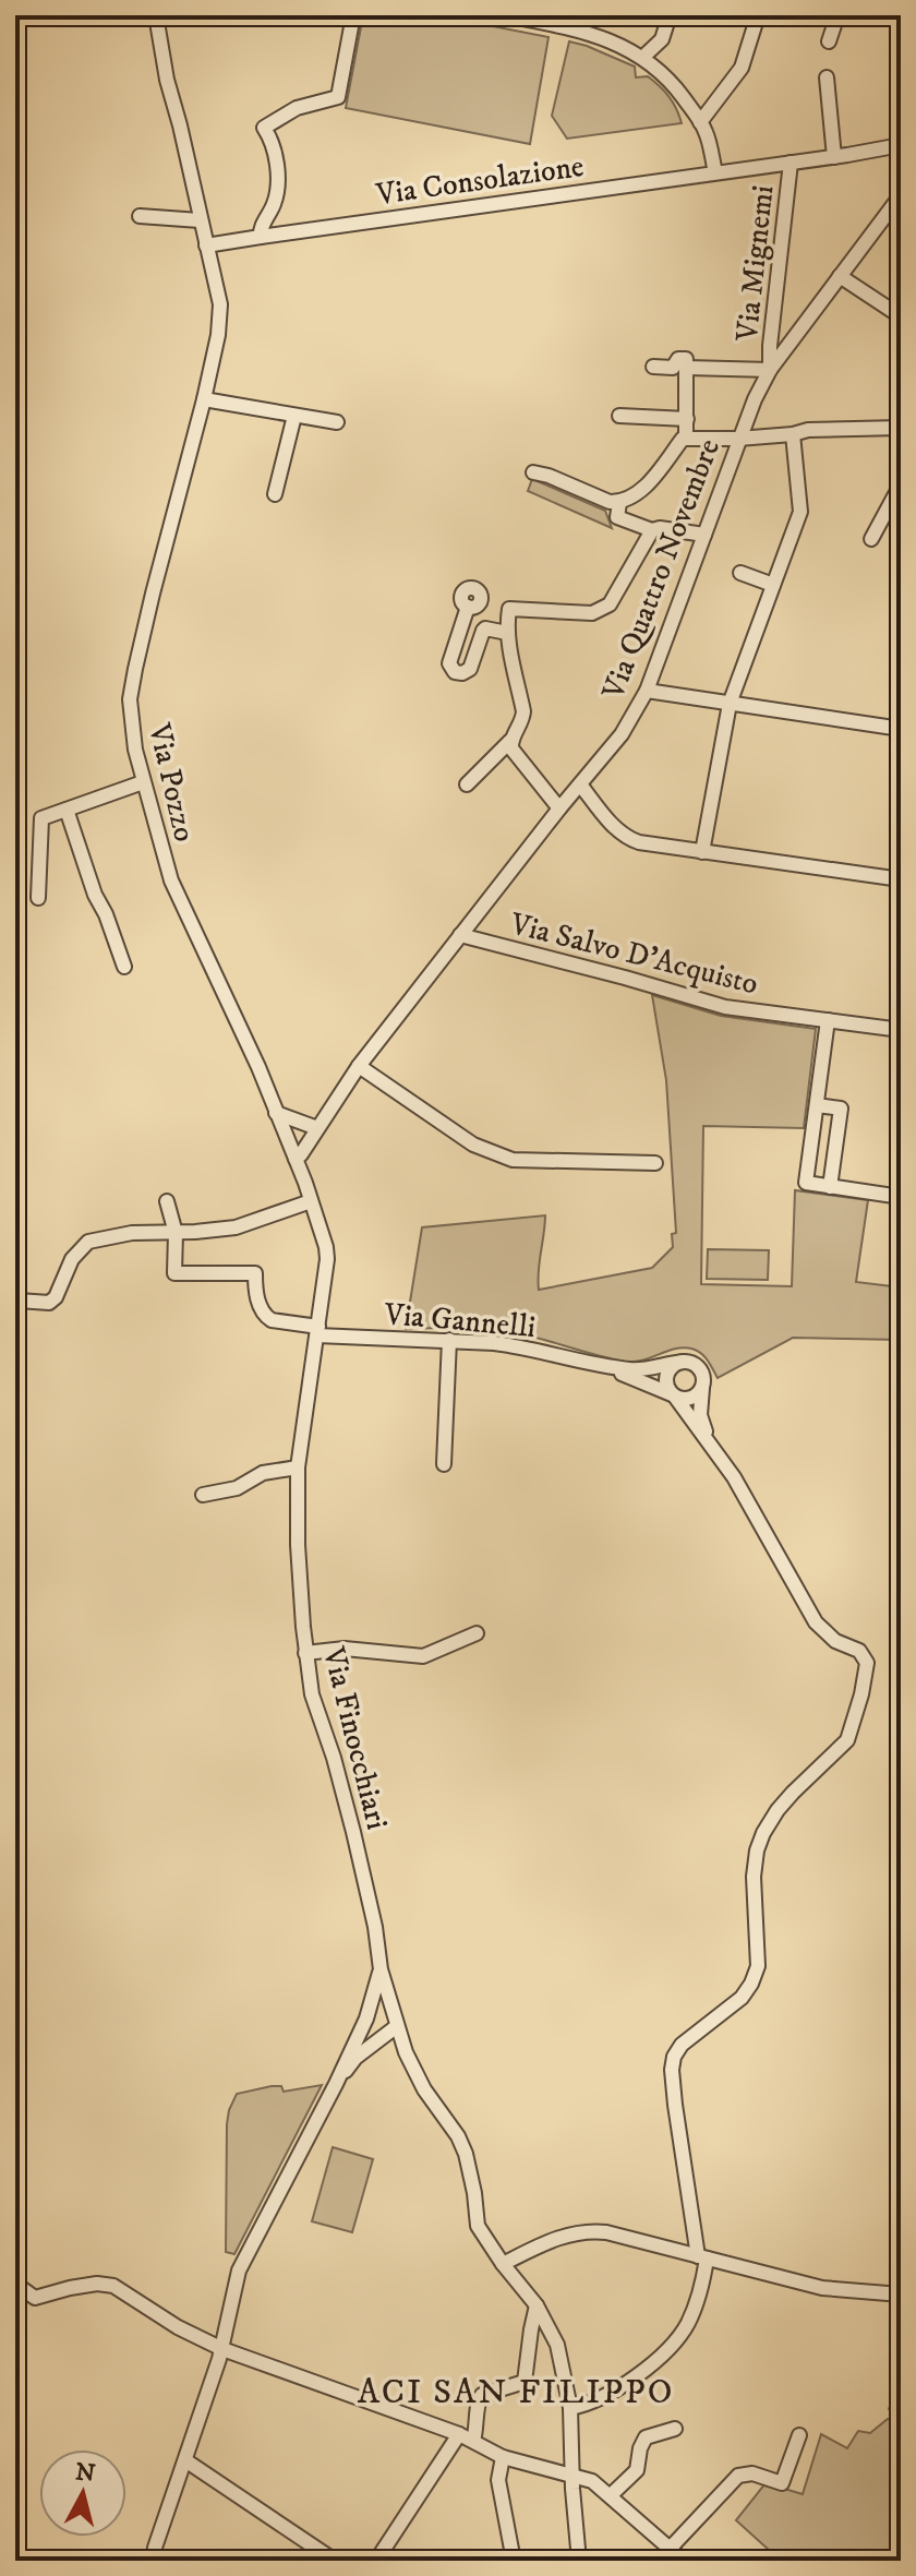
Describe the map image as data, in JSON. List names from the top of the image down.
{
  "streets": {
    "street": [
      "Via Consolazione",
      "Via Mignemi",
      "Via Quattro Novembre",
      "Via Pozzo",
      "Via Salvo D'Acquisto",
      "Via Gannelli",
      "Via Finocchiari"
    ]
  },
  "crossings": [
    ["Via Consolazione", "Via Mignemi"],
    ["Via Consolazione", "Via Pozzo"],
    ["Via Mignemi", "Via Quattro Novembre"],
    ["Via Quattro Novembre", "Via Pozzo"],
    ["Via Quattro Novembre", "Via Salvo D'Acquisto"],
    ["Via Quattro Novembre", "Via Finocchiari"],
    ["Via Pozzo", "Via Finocchiari"],
    ["Via Gannelli", "Via Finocchiari"]
  ],
  "districts": ["ACI SAN FILIPPO"],
  "north": "top"
}
